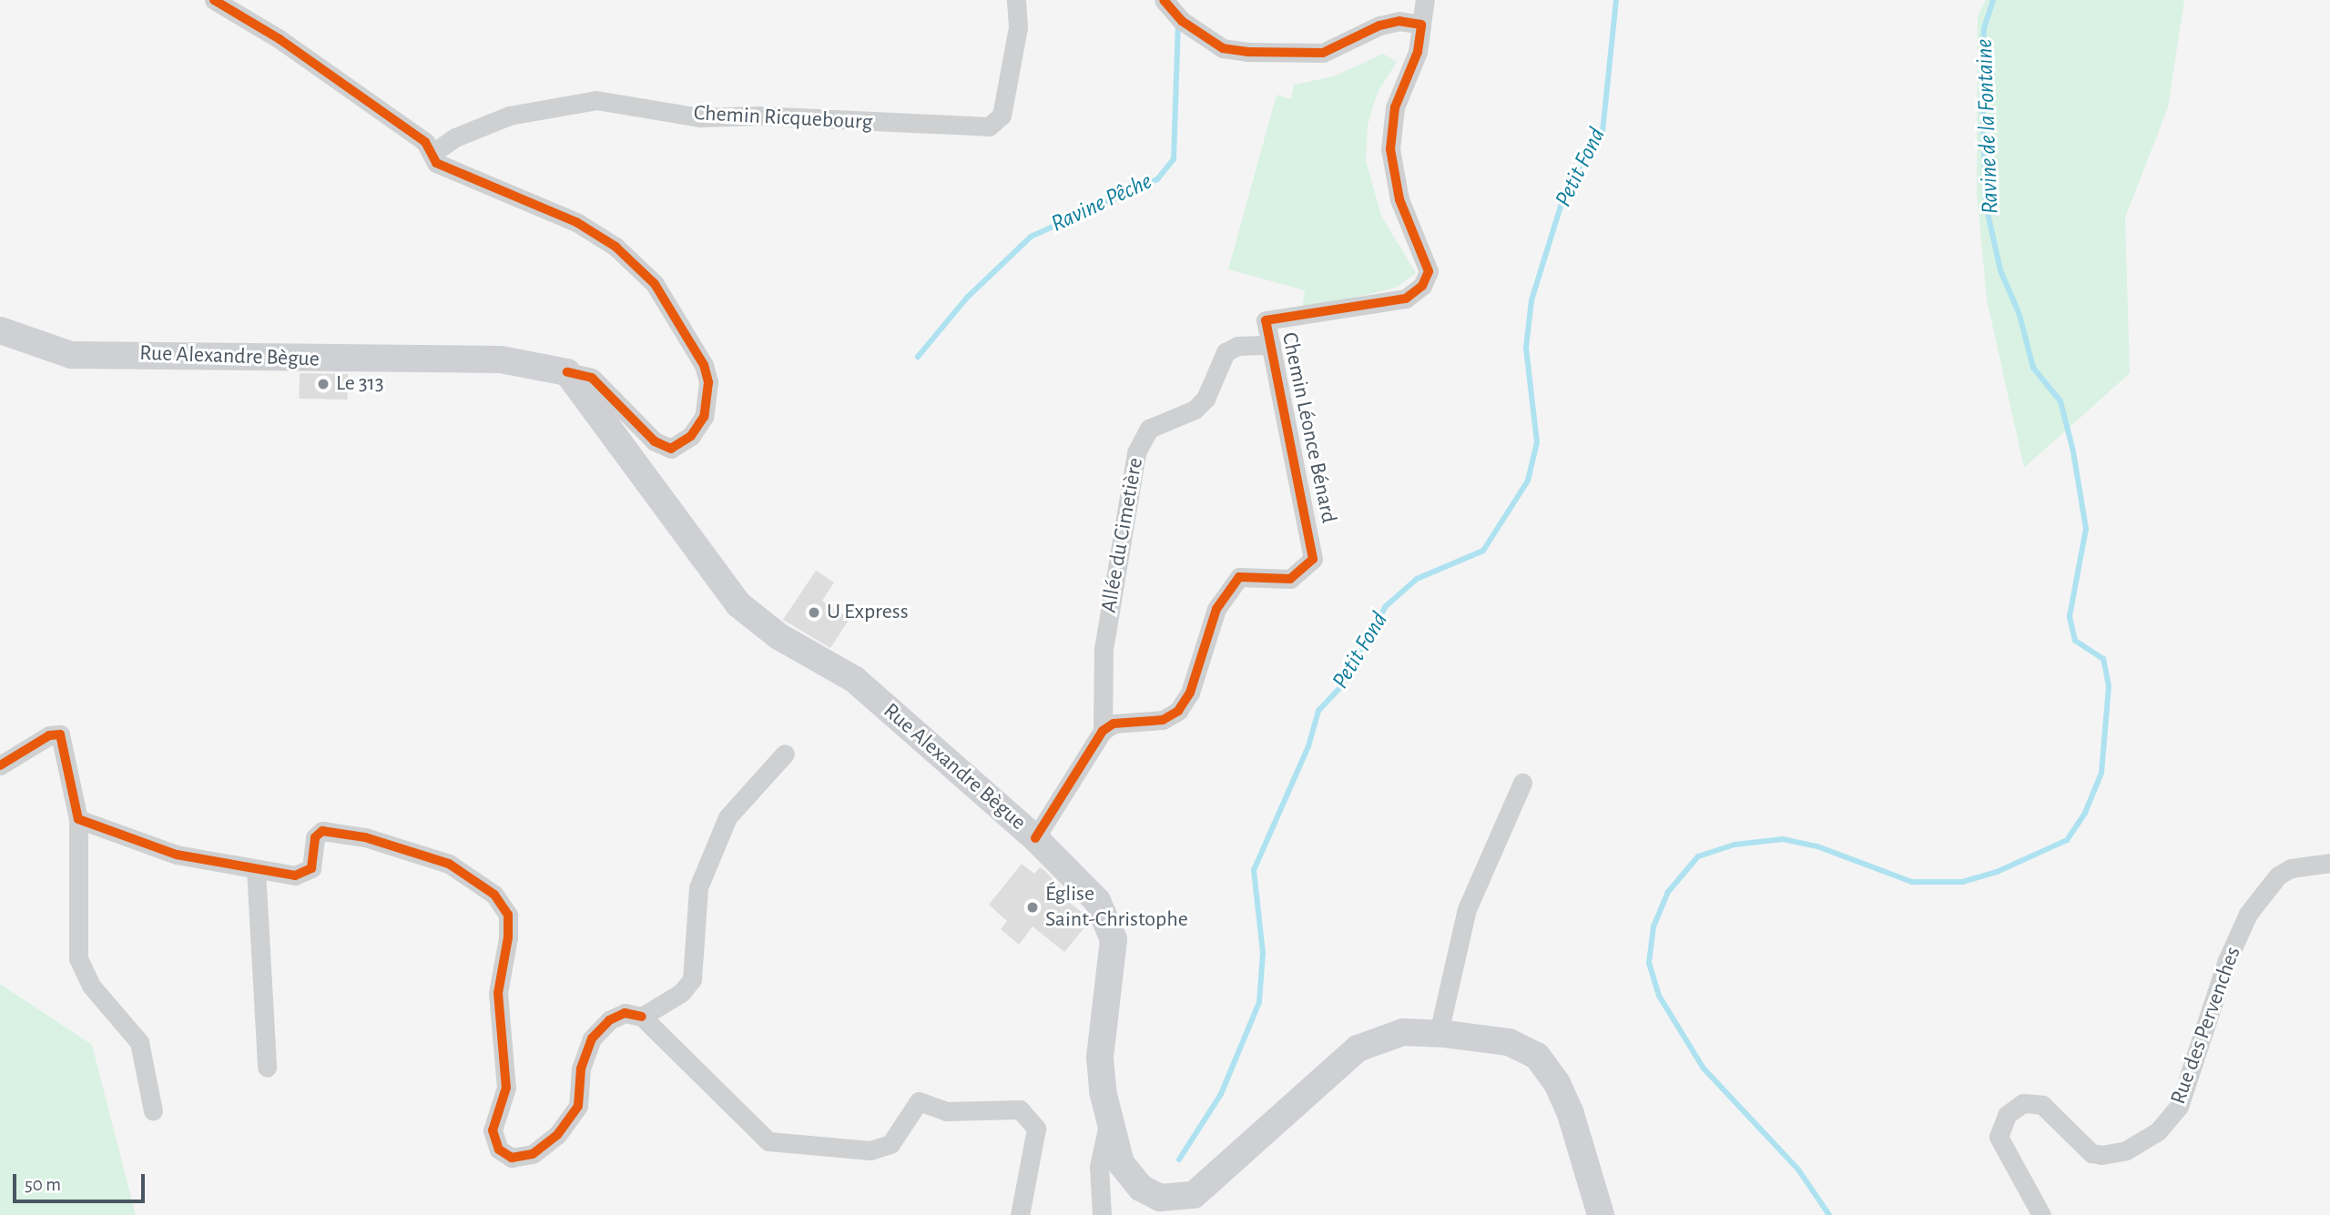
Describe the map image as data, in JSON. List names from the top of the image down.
{
  "streets": {
    "main road": ["Rue Alexandre Bègue"],
    "street": [
      "Chemin Ricquebourg",
      "Chemin Léonce Bénard",
      "Allée du Cimetière",
      "Rue des Pervenches"
    ]
  },
  "crossings": [
    ["Chemin Léonce Bénard", "Allée du Cimetière"]
  ],
  "water": ["Ravine de la Fontaine", "Petit Fond", "Ravine Pêche"],
  "places": ["Le 313", "U Express", "Église Saint-Christophe"],
  "scale_bar": "50 m"
}
